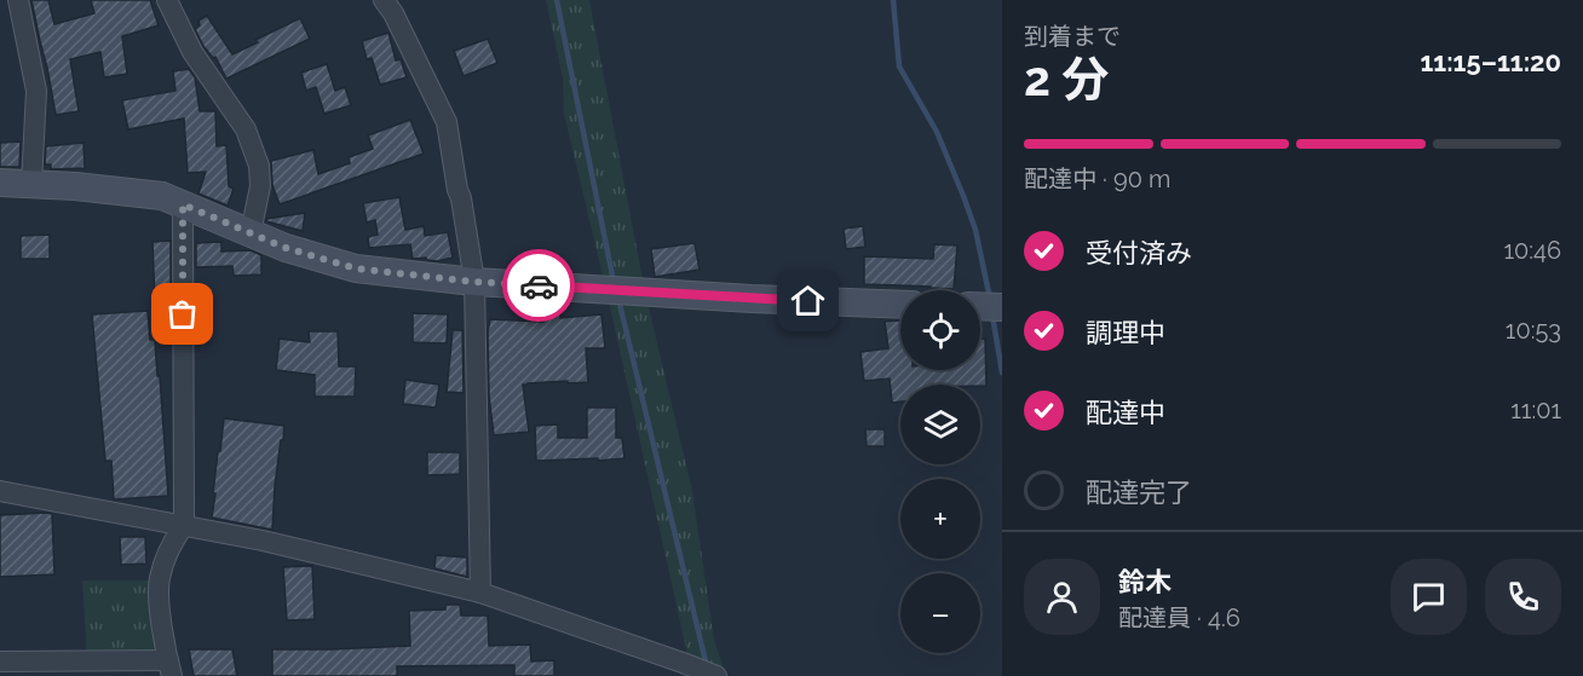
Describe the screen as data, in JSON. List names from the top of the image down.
{
  "page": {
    "heading": ["2 分", "到着まで", "11:15–11:20"],
    "panel": ["鈴木", "配達員 · 4.6"],
    "bar": "配達中 · 90 m",
    "list": [
      ["受付済み", "10:46"],
      ["調理中", "10:53"],
      ["配達中", "11:01"],
      "配達完了"
    ],
    "map_buttons": ["+", "−"]
  }
}
